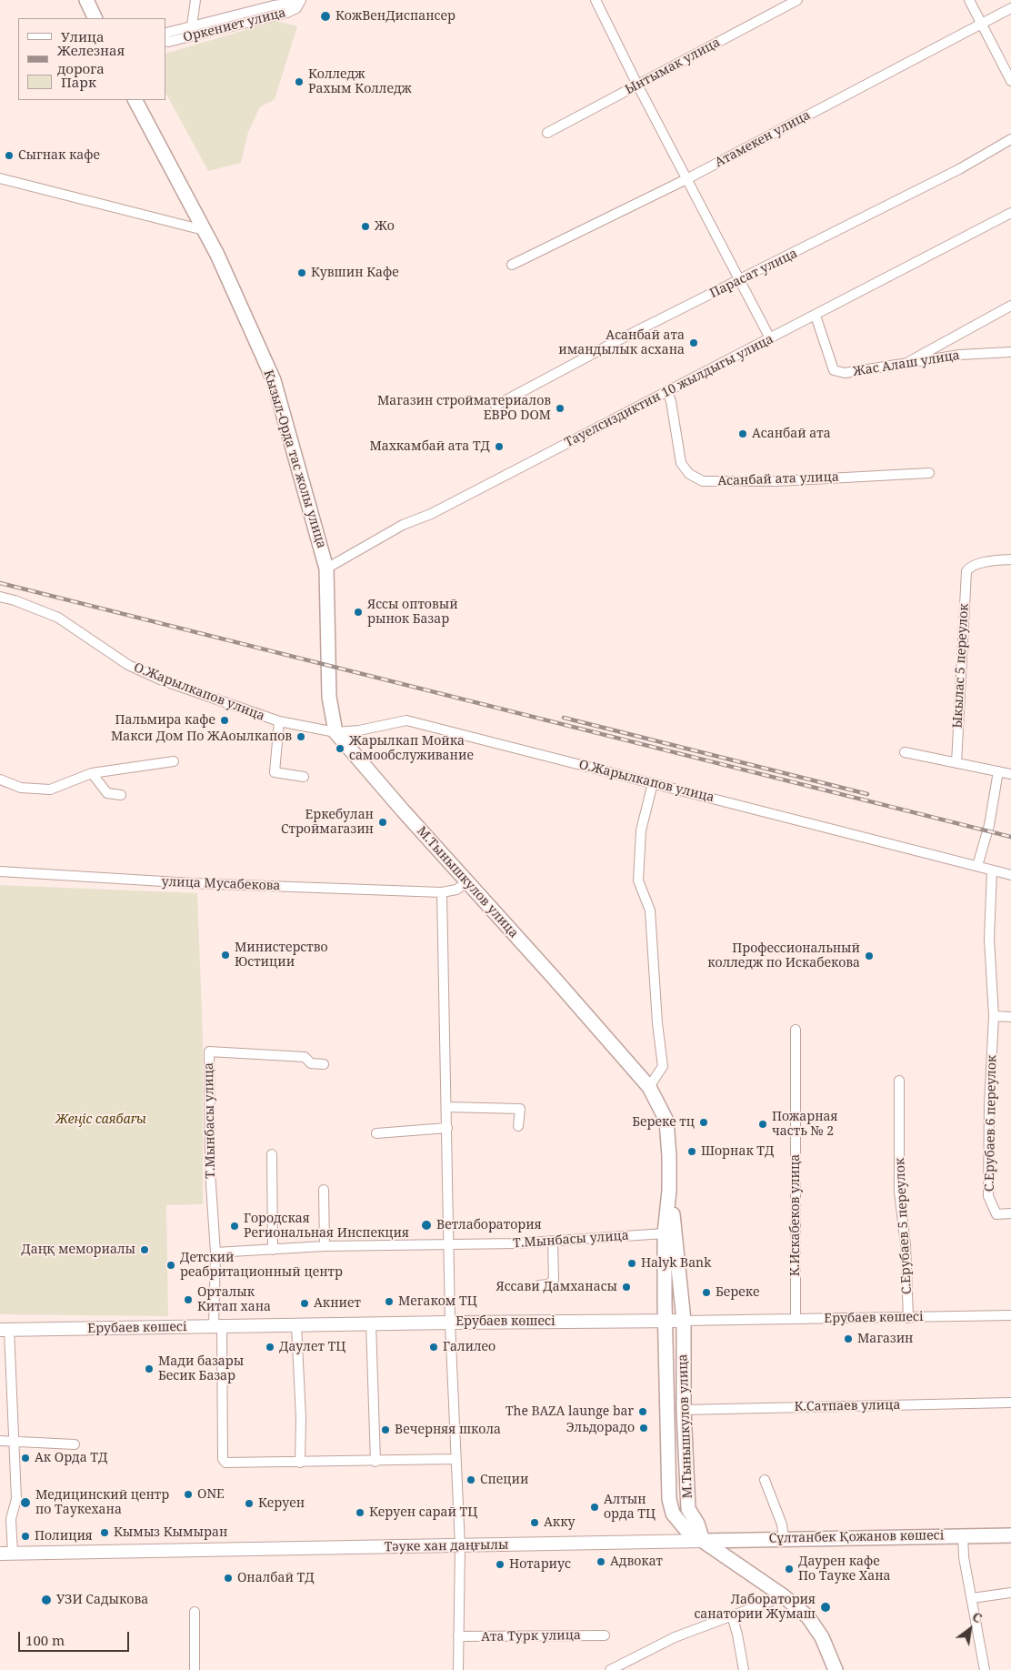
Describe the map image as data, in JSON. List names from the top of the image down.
{
  "streets": {
    "main road": ["Кызыл-Орда тас жолы улица", "М.Тынышкулов улица", "Сұлтанбек Қожанов көшесі"],
    "street": [
      "Оркениет улица",
      "Ынтымак улица",
      "Атамекен улица",
      "Парасат улица",
      "Жас Алаш улица",
      "Тауелсиздиктин 10 жылдыгы улица",
      "Асанбай ата улица",
      "Ыкылас 5 переулок",
      "О.Жарылкапов улица",
      "улица Мусабекова",
      "Т.Мынбасы улица",
      "С.Ерубаев 6 переулок",
      "К.Искабеков улица",
      "С.Ерубаев 5 переулок",
      "Ерубаев көшесі",
      "К.Сатпаев улица",
      "Тәуке хан даңғылы",
      "Ата Турк улица"
    ]
  },
  "crossings": [
    ["Жас Алаш улица", "Тауелсиздиктин 10 жылдыгы улица"],
    ["Тауелсиздиктин 10 жылдыгы улица", "Кызыл-Орда тас жолы улица"],
    ["Тауелсиздиктин 10 жылдыгы улица", "Асанбай ата улица"],
    ["Кызыл-Орда тас жолы улица", "О.Жарылкапов улица"],
    ["Кызыл-Орда тас жолы улица", "М.Тынышкулов улица"],
    ["О.Жарылкапов улица", "М.Тынышкулов улица"],
    ["О.Жарылкапов улица", "С.Ерубаев 6 переулок"],
    ["М.Тынышкулов улица", "Т.Мынбасы улица"],
    ["М.Тынышкулов улица", "Ерубаев көшесі"],
    ["М.Тынышкулов улица", "К.Сатпаев улица"],
    ["М.Тынышкулов улица", "Сұлтанбек Қожанов көшесі"],
    ["М.Тынышкулов улица", "Тәуке хан даңғылы"],
    ["Т.Мынбасы улица", "Ерубаев көшесі"],
    ["К.Искабеков улица", "Ерубаев көшесі"],
    ["С.Ерубаев 5 переулок", "Ерубаев көшесі"],
    ["Сұлтанбек Қожанов көшесі", "Тәуке хан даңғылы"]
  ],
  "parks": ["Жеңіс саябағы"],
  "places": [
    "КожВенДиспансер",
    "Колледж Рахым Колледж",
    "Сыгнак кафе",
    "Жо",
    "Кувшин Кафе",
    "Асанбай ата имандылык асхана",
    "Магазин стройматериалов ЕВРО DOM",
    "Асанбай ата",
    "Махкамбай ата ТД",
    "Яссы оптовый рынок Базар",
    "Пальмира кафе",
    "Макси Дом По ЖАоылкапов",
    "Жарылкап Мойка самообслуживание",
    "Еркебулан Строймагазин",
    "Министерство Юстиции",
    "Профессиональный колледж по Искабекова",
    "Береке тц",
    "Пожарная часть № 2",
    "Шорнак ТД",
    "Ветлаборатория",
    "Городская Региональная Инспекция",
    "Даңқ мемориалы",
    "Halyk Bank",
    "Детский реабритационный центр",
    "Яссави Дамханасы",
    "Береке",
    "Орталык Китап хана",
    "Мегаком ТЦ",
    "Акниет",
    "Магазин",
    "Даулет ТЦ",
    "Галилео",
    "Мади базары Бесик Базар",
    "The BAZA launge bar",
    "Эльдорадо",
    "Вечерняя школа",
    "Ак Орда ТД",
    "Специи",
    "ONE",
    "Медицинский центр по Таукехана",
    "Керуен",
    "Алтын орда ТЦ",
    "Керуен сарай ТЦ",
    "Акку",
    "Кымыз Кымыран",
    "Полиция",
    "Адвокат",
    "Нотариус",
    "Даурен кафе По Тауке Хана",
    "Оналбай ТД",
    "УЗИ Садыкова",
    "Лаборатория санатории Жумаш"
  ],
  "legend": ["Улица", "Железная дорога", "Парк"],
  "scale_bar": "100 m",
  "north": "top right"
}
